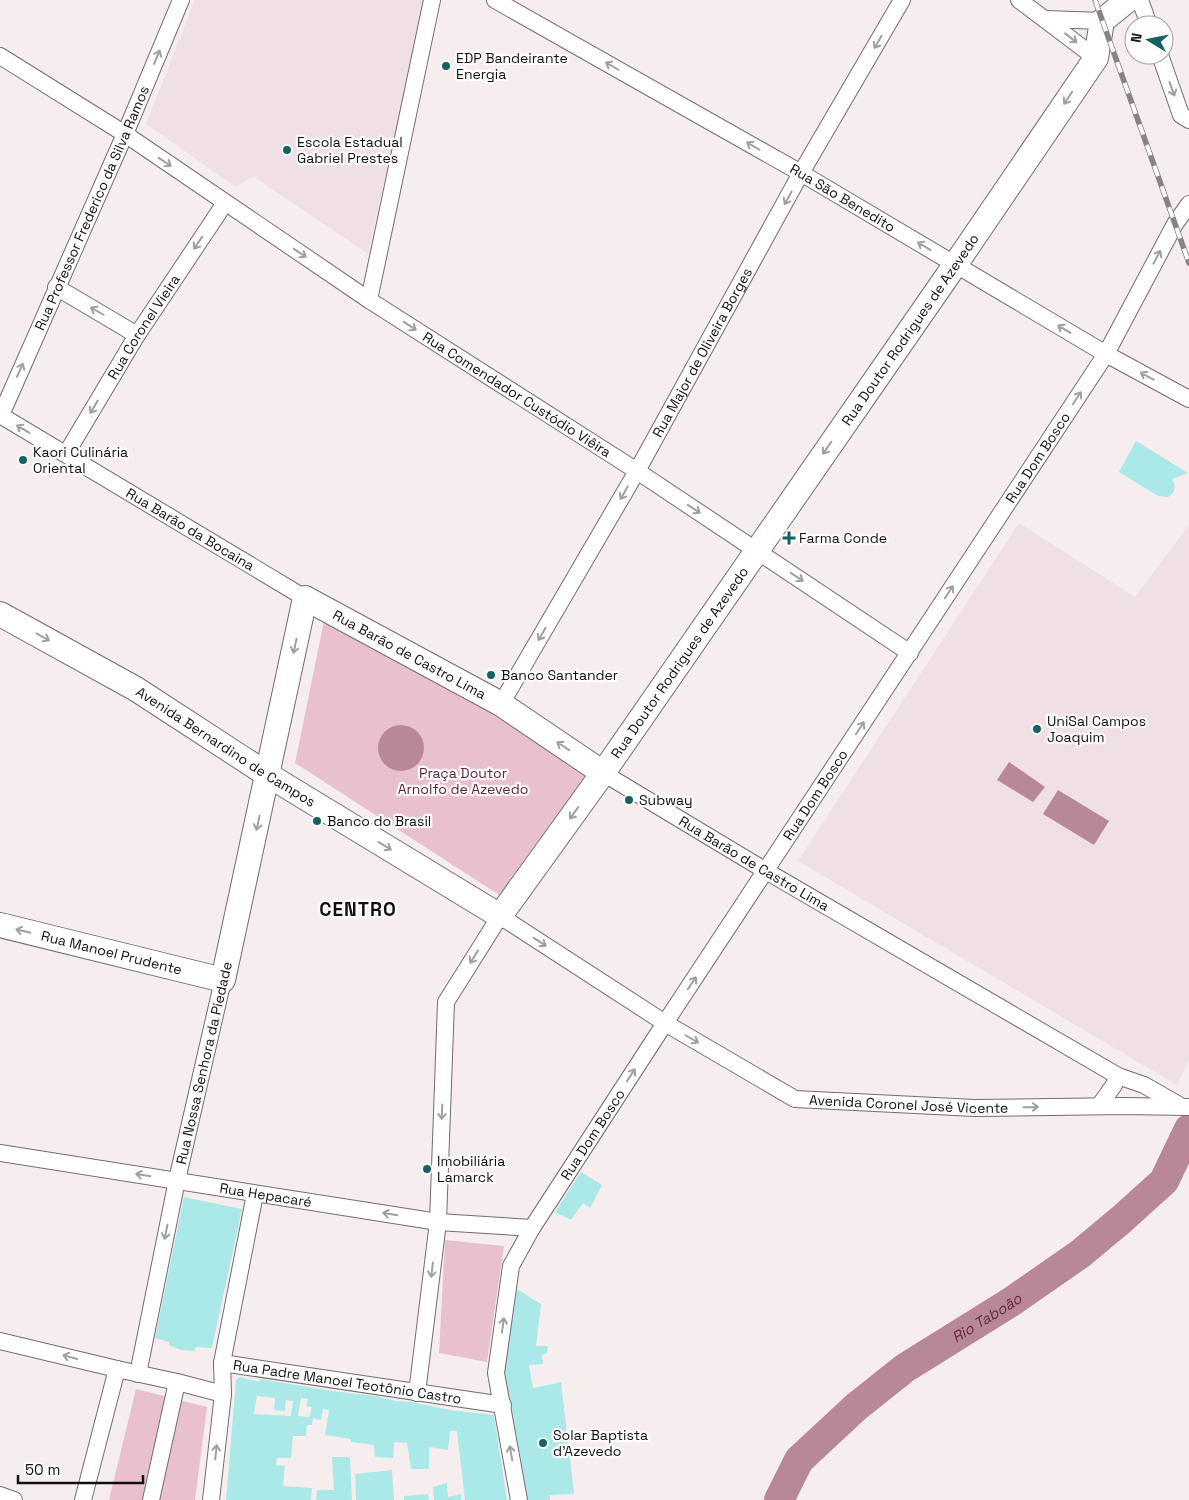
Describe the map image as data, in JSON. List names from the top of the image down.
{
  "streets": {
    "street": [
      "Rua São Benedito",
      "Rua Professor Frederico da Silva Ramos",
      "Rua Coronel Vieira",
      "Rua Doutor Rodrigues de Azevedo",
      "Rua Major de Oliveira Borges",
      "Rua Comendador Custódio Viêira",
      "Rua Dom Bosco",
      "Rua Barão da Bocaina",
      "Rua Barão de Castro Lima",
      "Avenida Bernardino de Campos",
      "Rua Manoel Prudente",
      "Rua Nossa Senhora da Piedade",
      "Avenida Coronel José Vicente",
      "Rua Hepacaré",
      "Rua Padre Manoel Teotônio Castro"
    ]
  },
  "crossings": [
    ["Rua São Benedito", "Rua Doutor Rodrigues de Azevedo"],
    ["Rua São Benedito", "Rua Major de Oliveira Borges"],
    ["Rua São Benedito", "Rua Dom Bosco"],
    ["Rua Professor Frederico da Silva Ramos", "Rua Comendador Custódio Viêira"],
    ["Rua Professor Frederico da Silva Ramos", "Rua Barão da Bocaina"],
    ["Rua Coronel Vieira", "Rua Comendador Custódio Viêira"],
    ["Rua Coronel Vieira", "Rua Barão da Bocaina"],
    ["Rua Doutor Rodrigues de Azevedo", "Rua Comendador Custódio Viêira"],
    ["Rua Doutor Rodrigues de Azevedo", "Rua Barão de Castro Lima"],
    ["Rua Doutor Rodrigues de Azevedo", "Avenida Bernardino de Campos"],
    ["Rua Doutor Rodrigues de Azevedo", "Avenida Coronel José Vicente"],
    ["Rua Doutor Rodrigues de Azevedo", "Rua Hepacaré"],
    ["Rua Doutor Rodrigues de Azevedo", "Rua Padre Manoel Teotônio Castro"],
    ["Rua Major de Oliveira Borges", "Rua Comendador Custódio Viêira"],
    ["Rua Major de Oliveira Borges", "Rua Barão de Castro Lima"],
    ["Rua Comendador Custódio Viêira", "Rua Dom Bosco"],
    ["Rua Dom Bosco", "Rua Barão de Castro Lima"],
    ["Rua Dom Bosco", "Avenida Coronel José Vicente"],
    ["Rua Dom Bosco", "Rua Hepacaré"],
    ["Rua Dom Bosco", "Rua Padre Manoel Teotônio Castro"],
    ["Rua Barão da Bocaina", "Rua Barão de Castro Lima"],
    ["Rua Barão da Bocaina", "Rua Nossa Senhora da Piedade"],
    ["Rua Barão de Castro Lima", "Rua Nossa Senhora da Piedade"],
    ["Rua Barão de Castro Lima", "Avenida Coronel José Vicente"],
    ["Avenida Bernardino de Campos", "Rua Nossa Senhora da Piedade"],
    ["Avenida Bernardino de Campos", "Avenida Coronel José Vicente"],
    ["Rua Manoel Prudente", "Rua Nossa Senhora da Piedade"],
    ["Rua Nossa Senhora da Piedade", "Rua Hepacaré"]
  ],
  "one_way": [
    "Rua São Benedito",
    "Rua Professor Frederico da Silva Ramos",
    "Rua Coronel Vieira",
    "Rua Doutor Rodrigues de Azevedo",
    "Rua Major de Oliveira Borges",
    "Rua Comendador Custódio Viêira",
    "Rua Dom Bosco",
    "Avenida Bernardino de Campos",
    "Rua Manoel Prudente",
    "Rua Nossa Senhora da Piedade",
    "Avenida Coronel José Vicente",
    "Rua Hepacaré"
  ],
  "districts": ["CENTRO"],
  "water": ["Rio Taboão"],
  "parks": ["Praça Doutor Arnolfo de Azevedo"],
  "places": {
    "other": [
      "EDP Bandeirante Energia",
      "Escola Estadual Gabriel Prestes",
      "Kaori Culinária Oriental",
      "Banco Santander",
      "UniSal Campos Joaquim",
      "Subway",
      "Banco do Brasil",
      "Imobiliária Lamarck",
      "Solar Baptista d’Azevedo"
    ],
    "health": ["Farma Conde"]
  },
  "scale_bar": "50 m",
  "north": "left"
}
